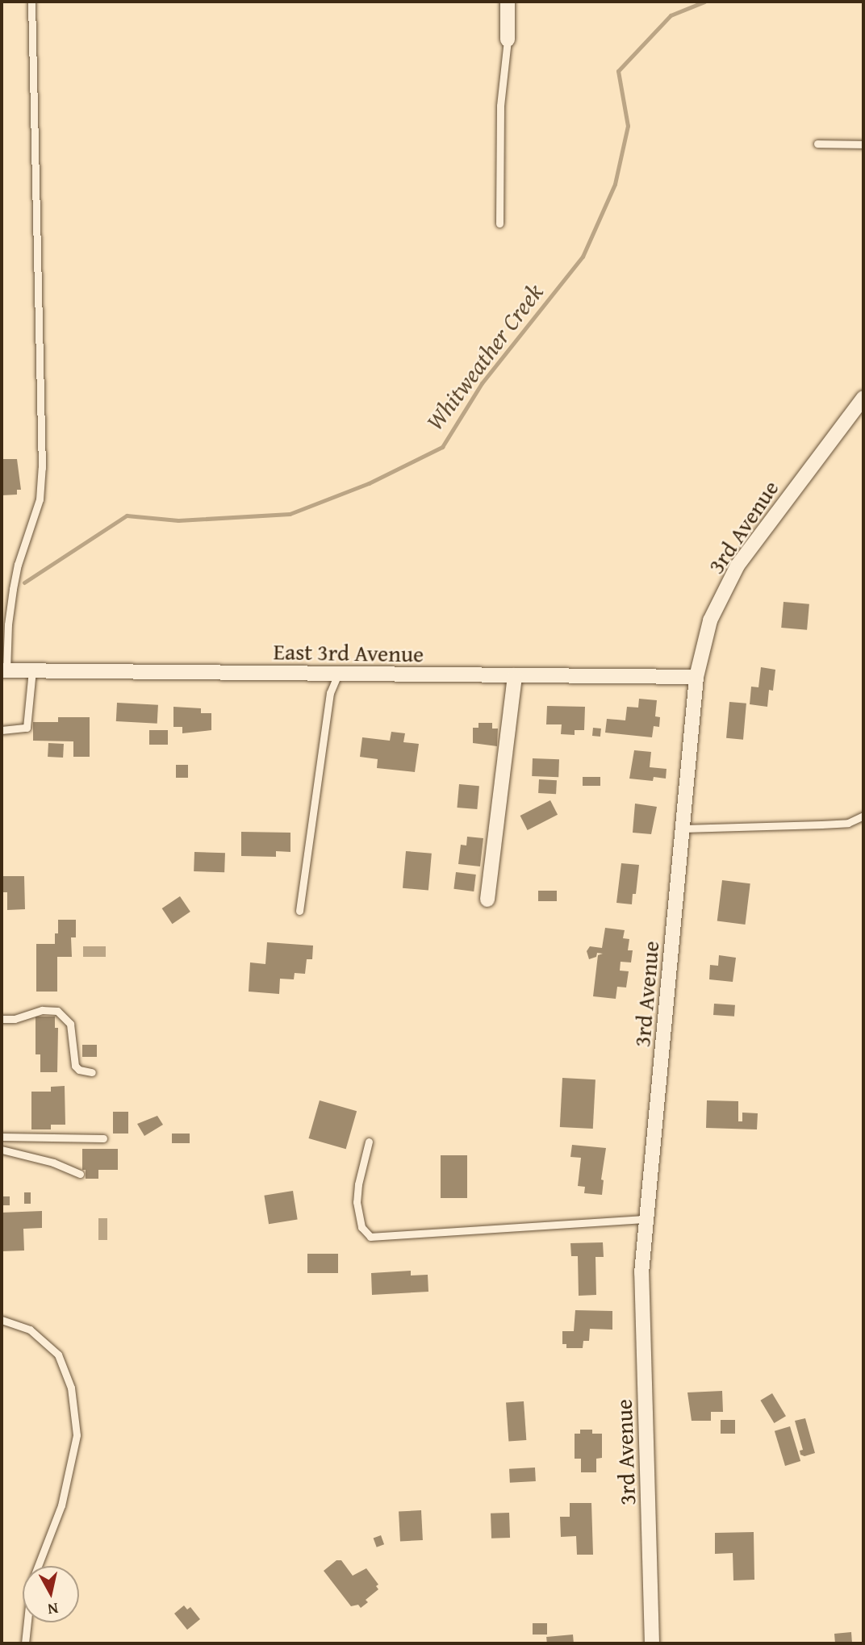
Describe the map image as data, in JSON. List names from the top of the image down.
{
  "streets": {
    "street": ["3rd Avenue", "East 3rd Avenue"]
  },
  "crossings": [
    ["3rd Avenue", "East 3rd Avenue"]
  ],
  "water": ["Whitweather Creek"],
  "north": "bottom"
}
